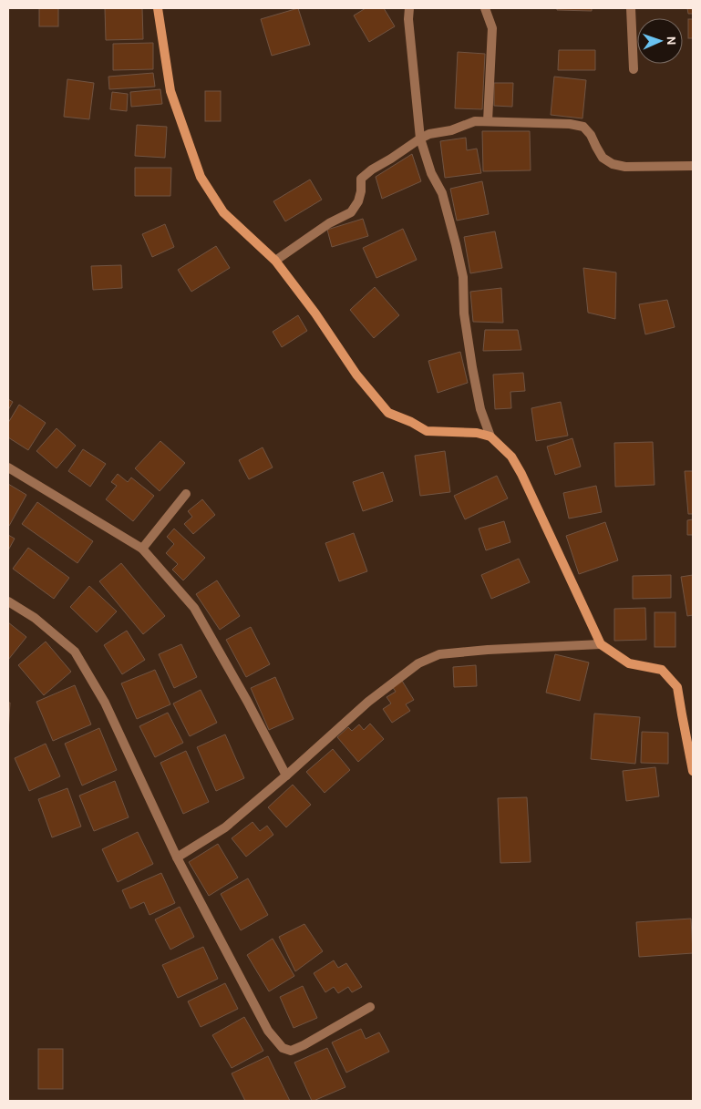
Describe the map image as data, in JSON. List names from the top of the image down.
{
  "north": "right"
}
